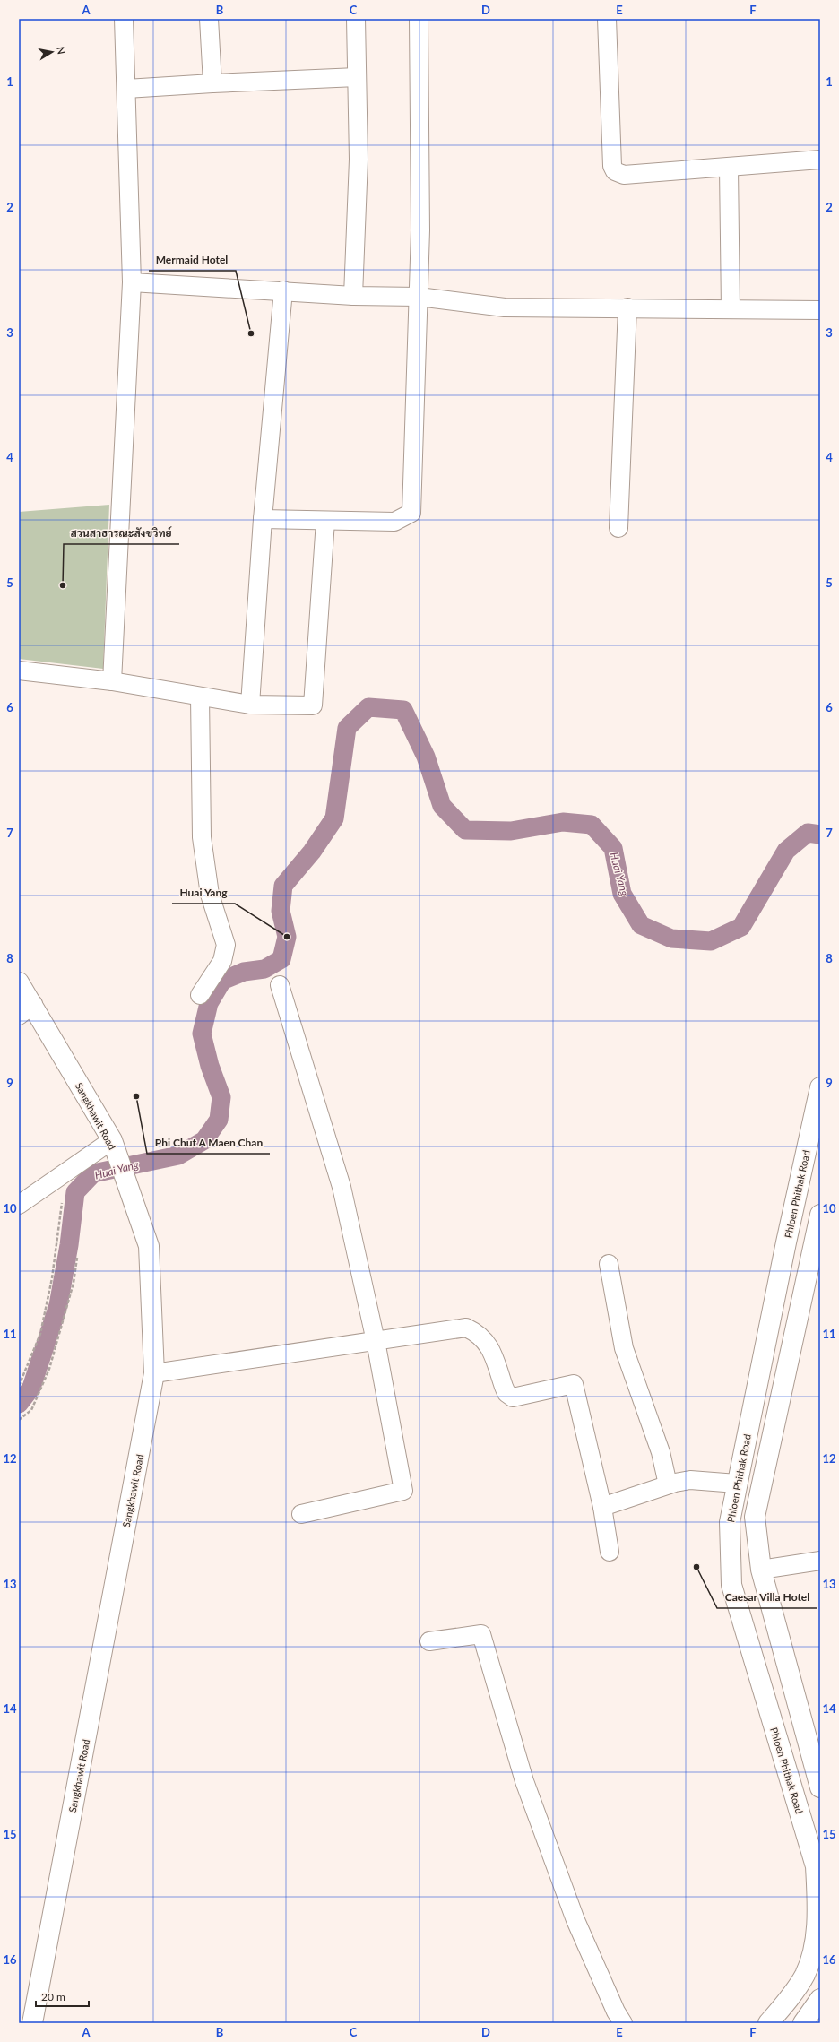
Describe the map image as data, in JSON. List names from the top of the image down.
{
  "streets": {
    "main road": ["Sangkhawit Road", "Phloen Phithak Road"]
  },
  "water": ["Huai Yang"],
  "places": [
    "Mermaid Hotel",
    "สวนสาธารณะสังขวิทย์",
    "Huai Yang",
    "Phi Chut A Maen Chan",
    "Caesar Villa Hotel"
  ],
  "scale_bar": "20 m",
  "north": "right",
  "grid": {
    "columns": [
      "A",
      "B",
      "C",
      "D",
      "E",
      "F"
    ],
    "rows": [
      "1",
      "2",
      "3",
      "4",
      "5",
      "6",
      "7",
      "8",
      "9",
      "10",
      "11",
      "12",
      "13",
      "14",
      "15",
      "16"
    ]
  }
}
